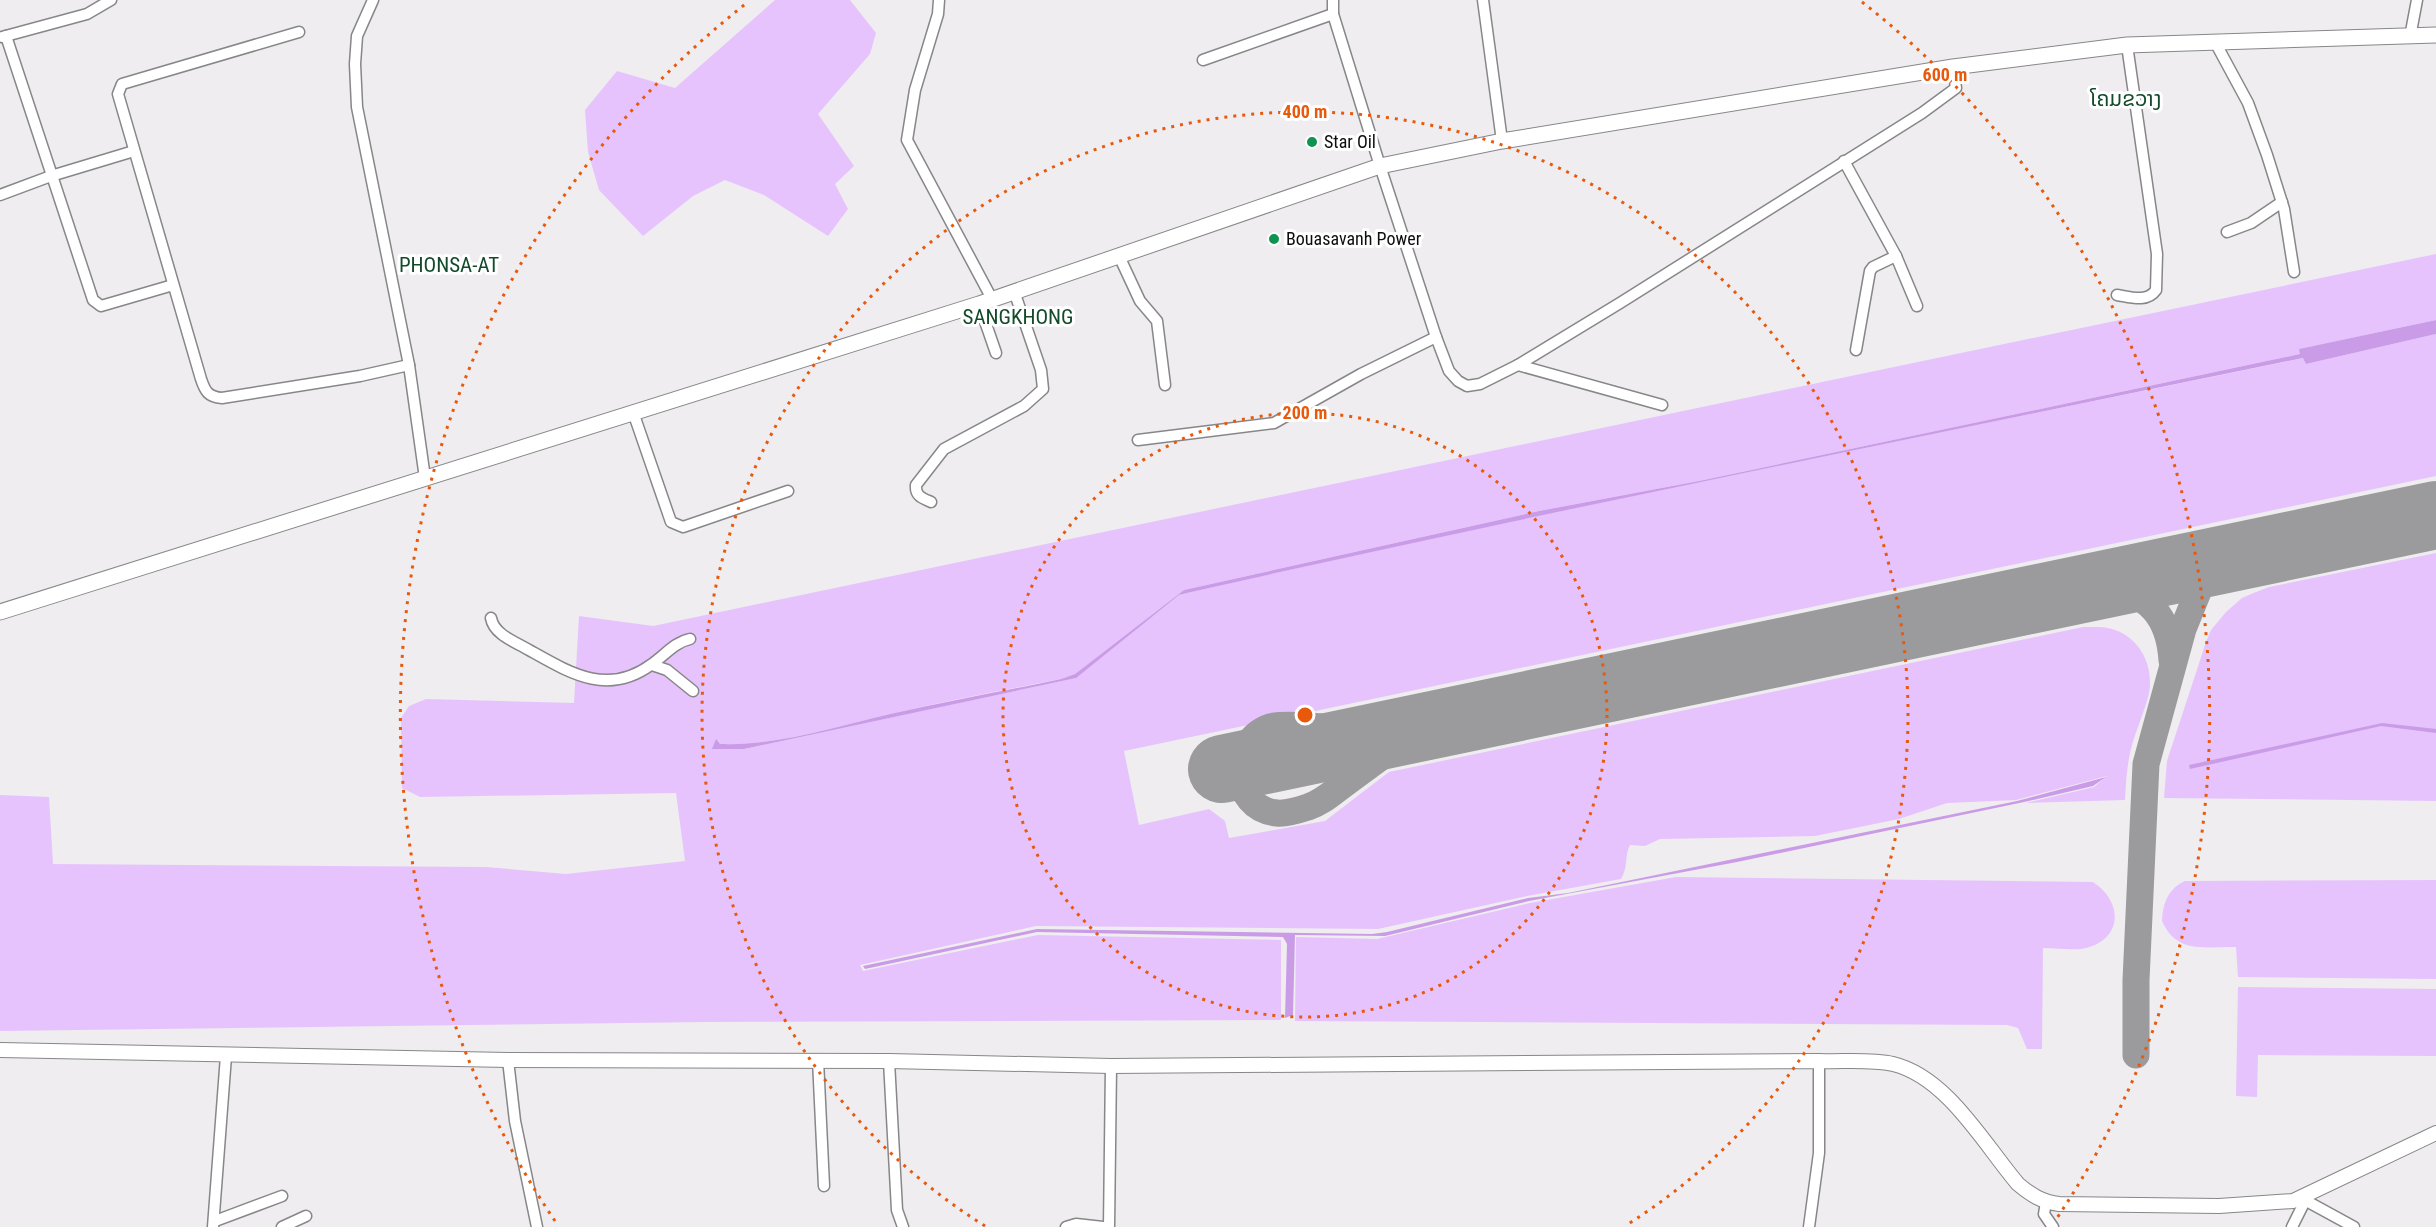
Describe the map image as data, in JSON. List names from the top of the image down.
{
  "districts": ["ໂຄມຂວາງ", "PHONSA-AT", "SANGKHONG"],
  "places": ["Star Oil", "Bouasavanh Power"],
  "rings": ["600 m", "400 m", "200 m"]
}
